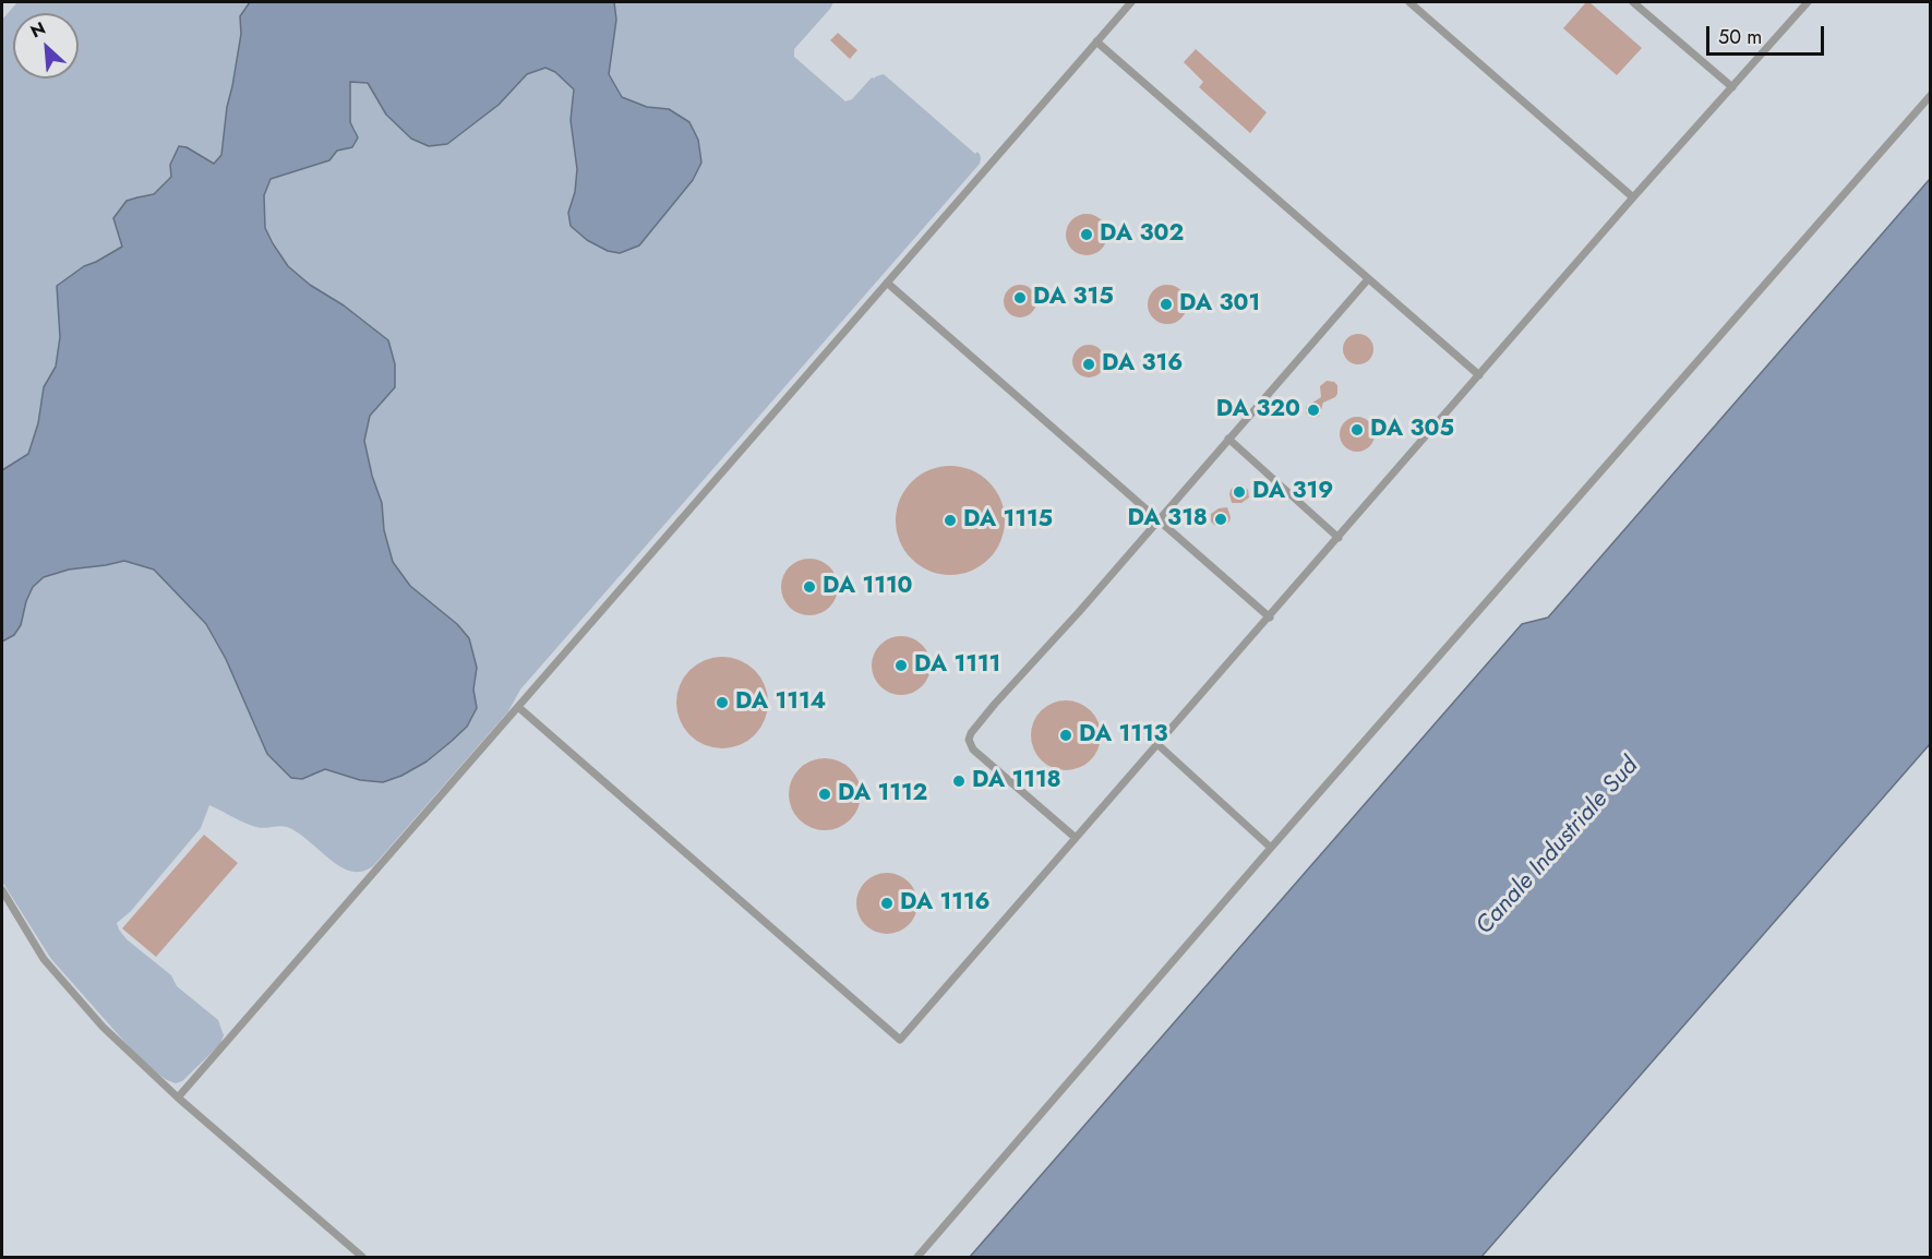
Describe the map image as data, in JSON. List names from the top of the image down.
{
  "water": ["Canale Industriale Sud"],
  "places": [
    "DA 302",
    "DA 315",
    "DA 301",
    "DA 316",
    "DA 320",
    "DA 305",
    "DA 319",
    "DA 318",
    "DA 1115",
    "DA 1110",
    "DA 1111",
    "DA 1114",
    "DA 1113",
    "DA 1118",
    "DA 1112",
    "DA 1116"
  ],
  "scale_bar": "50 m",
  "north": "top left"
}
